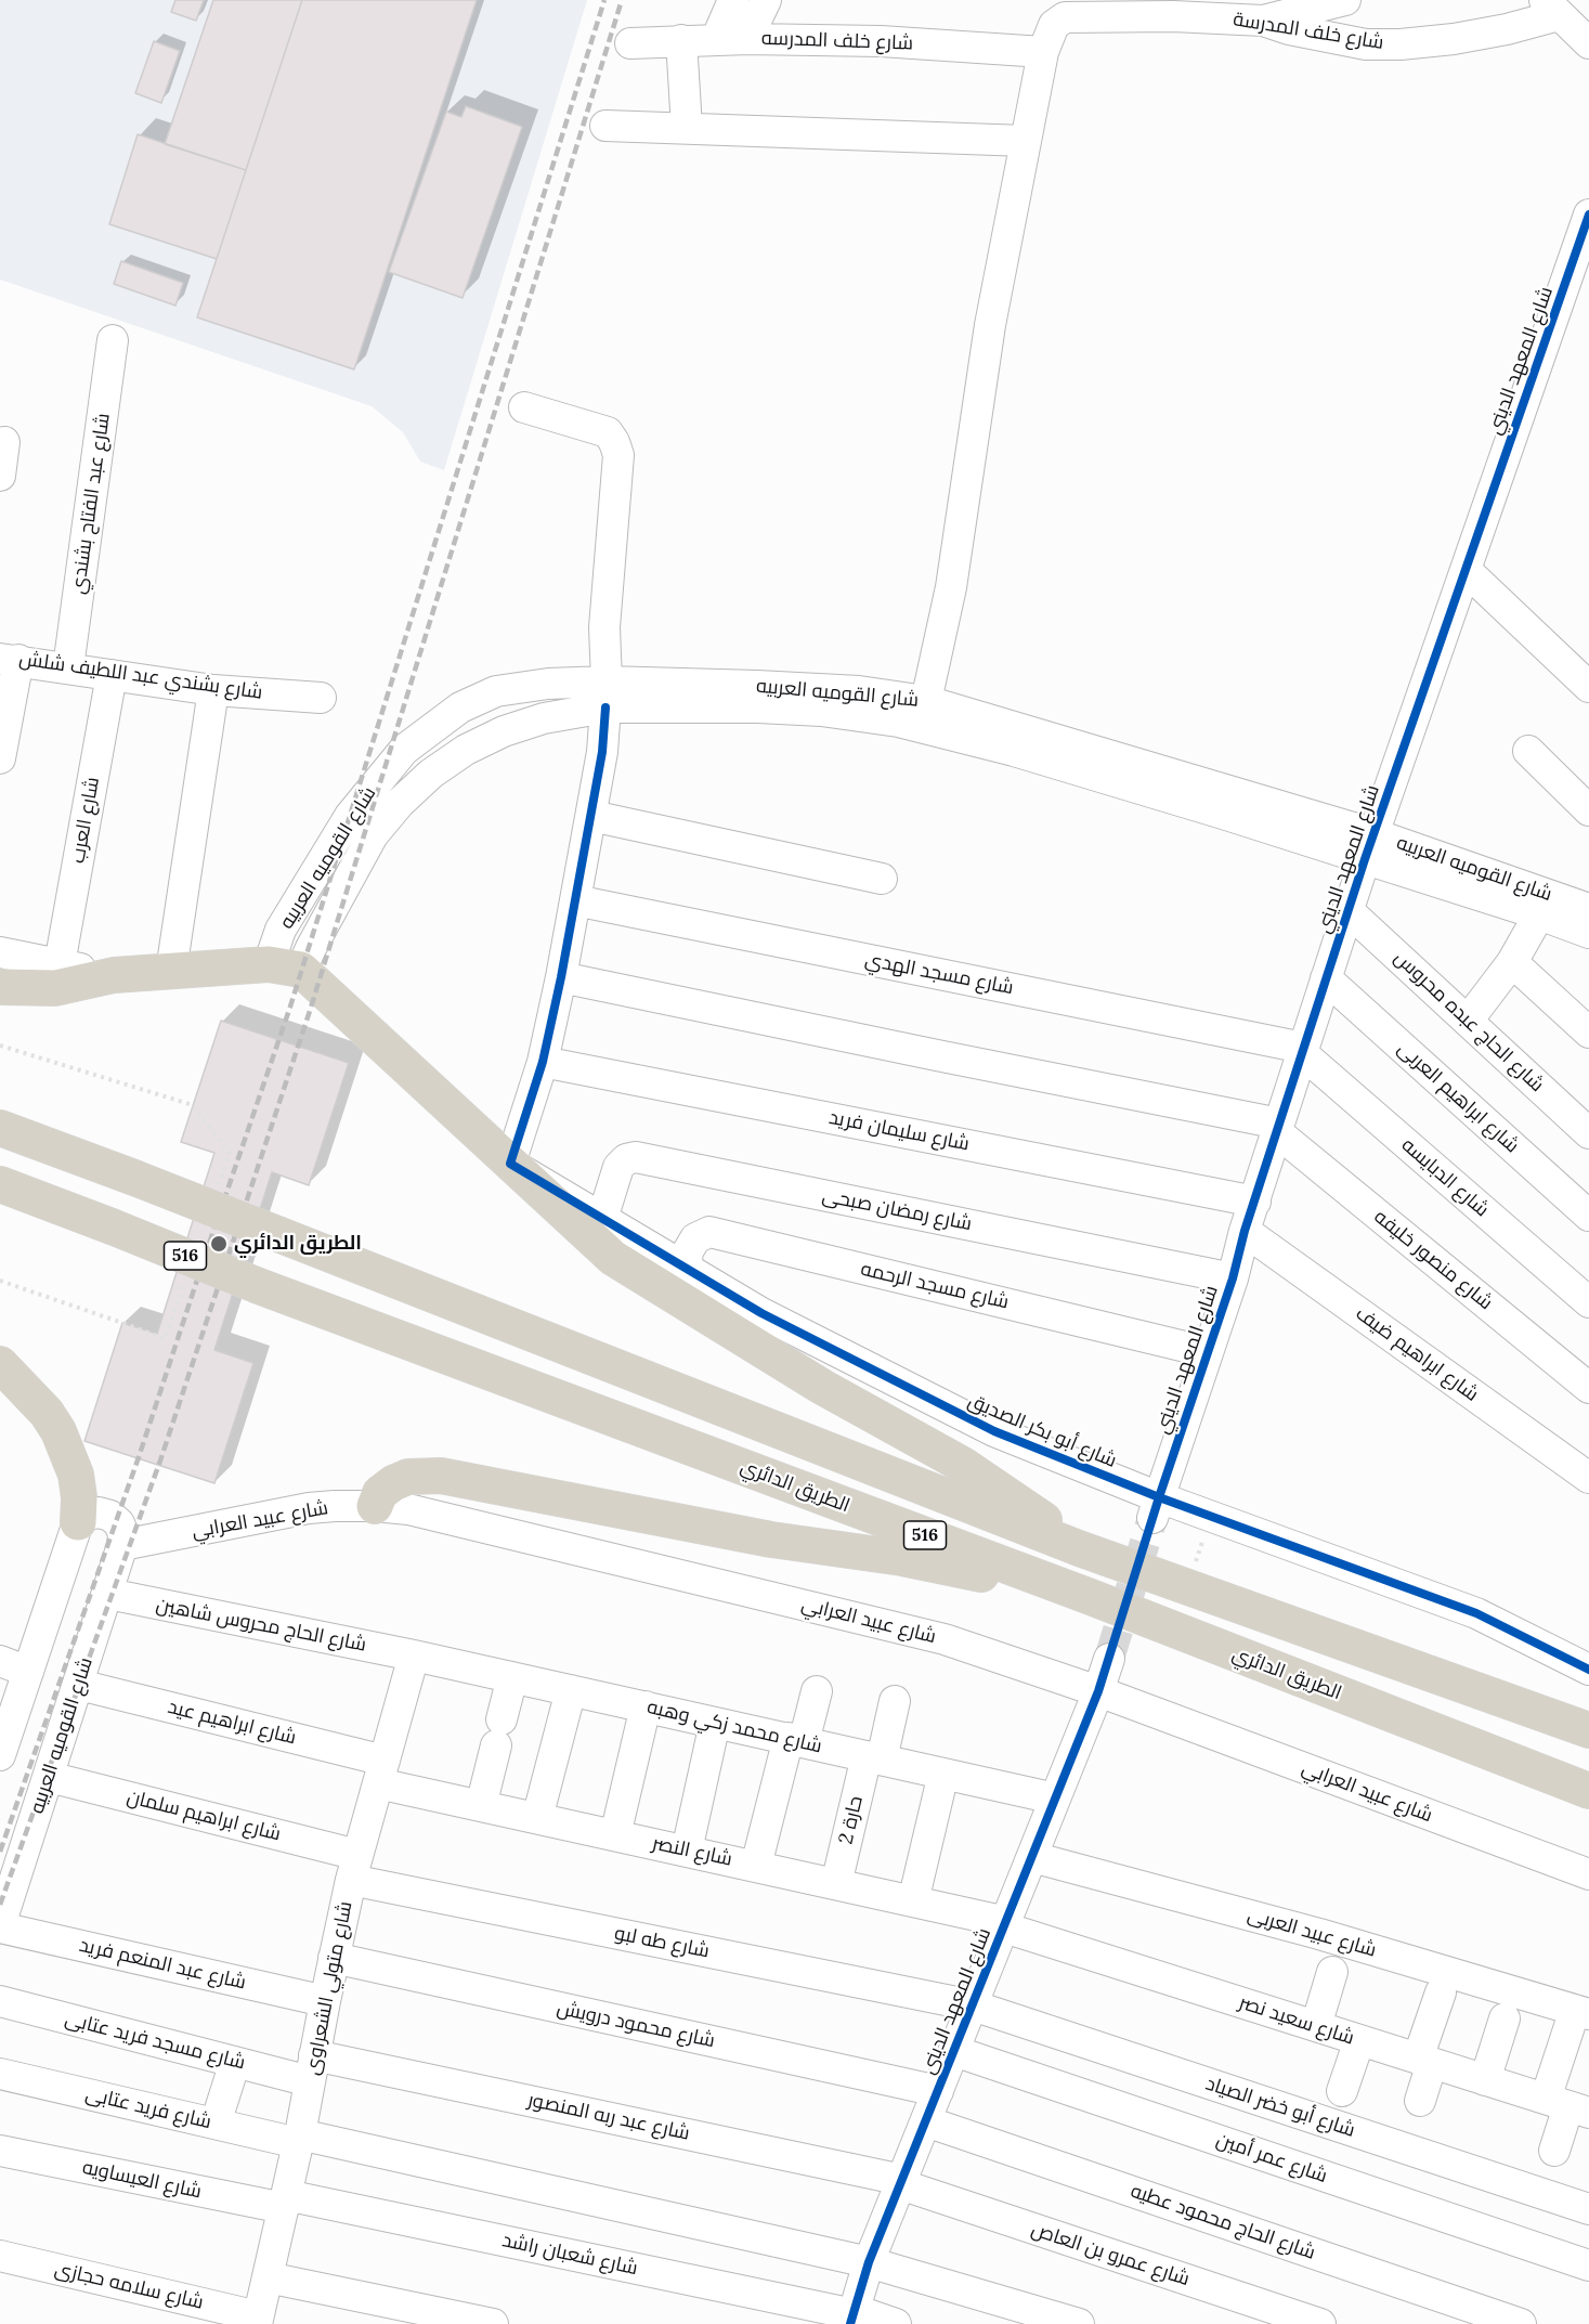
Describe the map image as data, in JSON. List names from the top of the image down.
{
  "streets": {
    "highway": ["516", "الطريق الدائري"],
    "street": [
      "شارع خلف المدرسة",
      "شارع خلف المدرسه",
      "شارع المعهد الديني",
      "شارع عبد الفتاح بشندي",
      "شارع بشندي عبد اللطيف شلش",
      "شارع القوميه العربيه",
      "شارع العرب",
      "شارع مسجد الهدي",
      "شارع الحاج عبده محروس",
      "شارع ابراهيم العربى",
      "شارع سليمان فريد",
      "شارع الدبايسه",
      "شارع رمضان صبحى",
      "شارع منصور خليفه",
      "شارع مسجد الرحمه",
      "شارع ابراهيم ضيف",
      "شارع أبو بكر الصديق",
      "شارع عبيد العرابي",
      "شارع الحاج محروس شاهين",
      "شارع ابراهيم عيد",
      "شارع محمد زكي وهبه",
      "شارع ابراهيم سلمان",
      "حارة 2",
      "شارع النصر",
      "شارع عبيد العربى",
      "شارع طه لبو",
      "شارع عبد المنعم فريد",
      "شارع متولي الشعراوى",
      "شارع المعهد الدينى",
      "شارع سعيد نصر",
      "شارع محمود درويش",
      "شارع مسجد فريد عتابى",
      "شارع أبو خضر الصياد",
      "شارع فريد عتابى",
      "شارع عبد ربه المنصور",
      "شارع عمر أمين",
      "شارع العيساويه",
      "شارع الحاج محمود عطيه",
      "شارع شعبان راشد",
      "شارع عمرو بن العاص",
      "شارع سلامه حجازى"
    ]
  },
  "crossings": [
    ["شارع خلف المدرسة", "شارع خلف المدرسه"],
    ["شارع خلف المدرسة", "شارع القوميه العربيه"],
    ["شارع المعهد الديني", "شارع القوميه العربيه"],
    ["شارع المعهد الديني", "شارع مسجد الهدي"],
    ["شارع المعهد الديني", "شارع الحاج عبده محروس"],
    ["شارع المعهد الديني", "شارع ابراهيم العربى"],
    ["شارع المعهد الديني", "شارع سليمان فريد"],
    ["شارع المعهد الديني", "شارع الدبايسه"],
    ["شارع المعهد الديني", "شارع رمضان صبحى"],
    ["شارع المعهد الديني", "شارع منصور خليفه"],
    ["شارع المعهد الديني", "شارع مسجد الرحمه"],
    ["شارع المعهد الديني", "شارع ابراهيم ضيف"],
    ["شارع المعهد الديني", "شارع أبو بكر الصديق"],
    ["شارع عبد الفتاح بشندي", "شارع بشندي عبد اللطيف شلش"],
    ["شارع بشندي عبد اللطيف شلش", "شارع العرب"],
    ["شارع القوميه العربيه", "شارع عبيد العرابي"],
    ["شارع القوميه العربيه", "شارع الحاج محروس شاهين"],
    ["شارع القوميه العربيه", "شارع ابراهيم عيد"],
    ["شارع القوميه العربيه", "شارع ابراهيم سلمان"],
    ["شارع القوميه العربيه", "شارع عبد المنعم فريد"],
    ["شارع مسجد الهدي", "شارع الدبايسه"],
    ["شارع رمضان صبحى", "شارع أبو بكر الصديق"],
    ["شارع مسجد الرحمه", "شارع أبو بكر الصديق"],
    ["شارع عبيد العرابي", "شارع المعهد الدينى"],
    ["شارع الحاج محروس شاهين", "شارع محمد زكي وهبه"],
    ["شارع الحاج محروس شاهين", "شارع متولي الشعراوى"],
    ["شارع ابراهيم عيد", "شارع النصر"],
    ["شارع ابراهيم عيد", "شارع متولي الشعراوى"],
    ["شارع محمد زكي وهبه", "حارة 2"],
    ["شارع محمد زكي وهبه", "شارع متولي الشعراوى"],
    ["شارع محمد زكي وهبه", "شارع المعهد الدينى"],
    ["شارع ابراهيم سلمان", "شارع طه لبو"],
    ["شارع ابراهيم سلمان", "شارع متولي الشعراوى"],
    ["حارة 2", "شارع النصر"],
    ["شارع النصر", "شارع متولي الشعراوى"],
    ["شارع النصر", "شارع المعهد الدينى"],
    ["شارع النصر", "شارع سعيد نصر"],
    ["شارع عبيد العربى", "شارع المعهد الدينى"],
    ["شارع طه لبو", "شارع متولي الشعراوى"],
    ["شارع طه لبو", "شارع المعهد الدينى"],
    ["شارع طه لبو", "شارع أبو خضر الصياد"],
    ["شارع عبد المنعم فريد", "شارع متولي الشعراوى"],
    ["شارع متولي الشعراوى", "شارع محمود درويش"],
    ["شارع متولي الشعراوى", "شارع مسجد فريد عتابى"],
    ["شارع متولي الشعراوى", "شارع فريد عتابى"],
    ["شارع متولي الشعراوى", "شارع عبد ربه المنصور"],
    ["شارع متولي الشعراوى", "شارع العيساويه"],
    ["شارع متولي الشعراوى", "شارع شعبان راشد"],
    ["شارع متولي الشعراوى", "شارع سلامه حجازى"],
    ["شارع المعهد الدينى", "شارع سعيد نصر"],
    ["شارع المعهد الدينى", "شارع محمود درويش"],
    ["شارع المعهد الدينى", "شارع أبو خضر الصياد"],
    ["شارع المعهد الدينى", "شارع فريد عتابى"],
    ["شارع المعهد الدينى", "شارع عبد ربه المنصور"],
    ["شارع المعهد الدينى", "شارع عمر أمين"],
    ["شارع المعهد الدينى", "شارع الحاج محمود عطيه"],
    ["شارع المعهد الدينى", "شارع شعبان راشد"],
    ["شارع المعهد الدينى", "شارع عمرو بن العاص"],
    ["شارع مسجد فريد عتابى", "شارع عبد ربه المنصور"],
    ["شارع عبد ربه المنصور", "شارع عمرو بن العاص"],
    ["شارع العيساويه", "شارع شعبان راشد"]
  ],
  "places": ["الطريق الدائري"]
}
